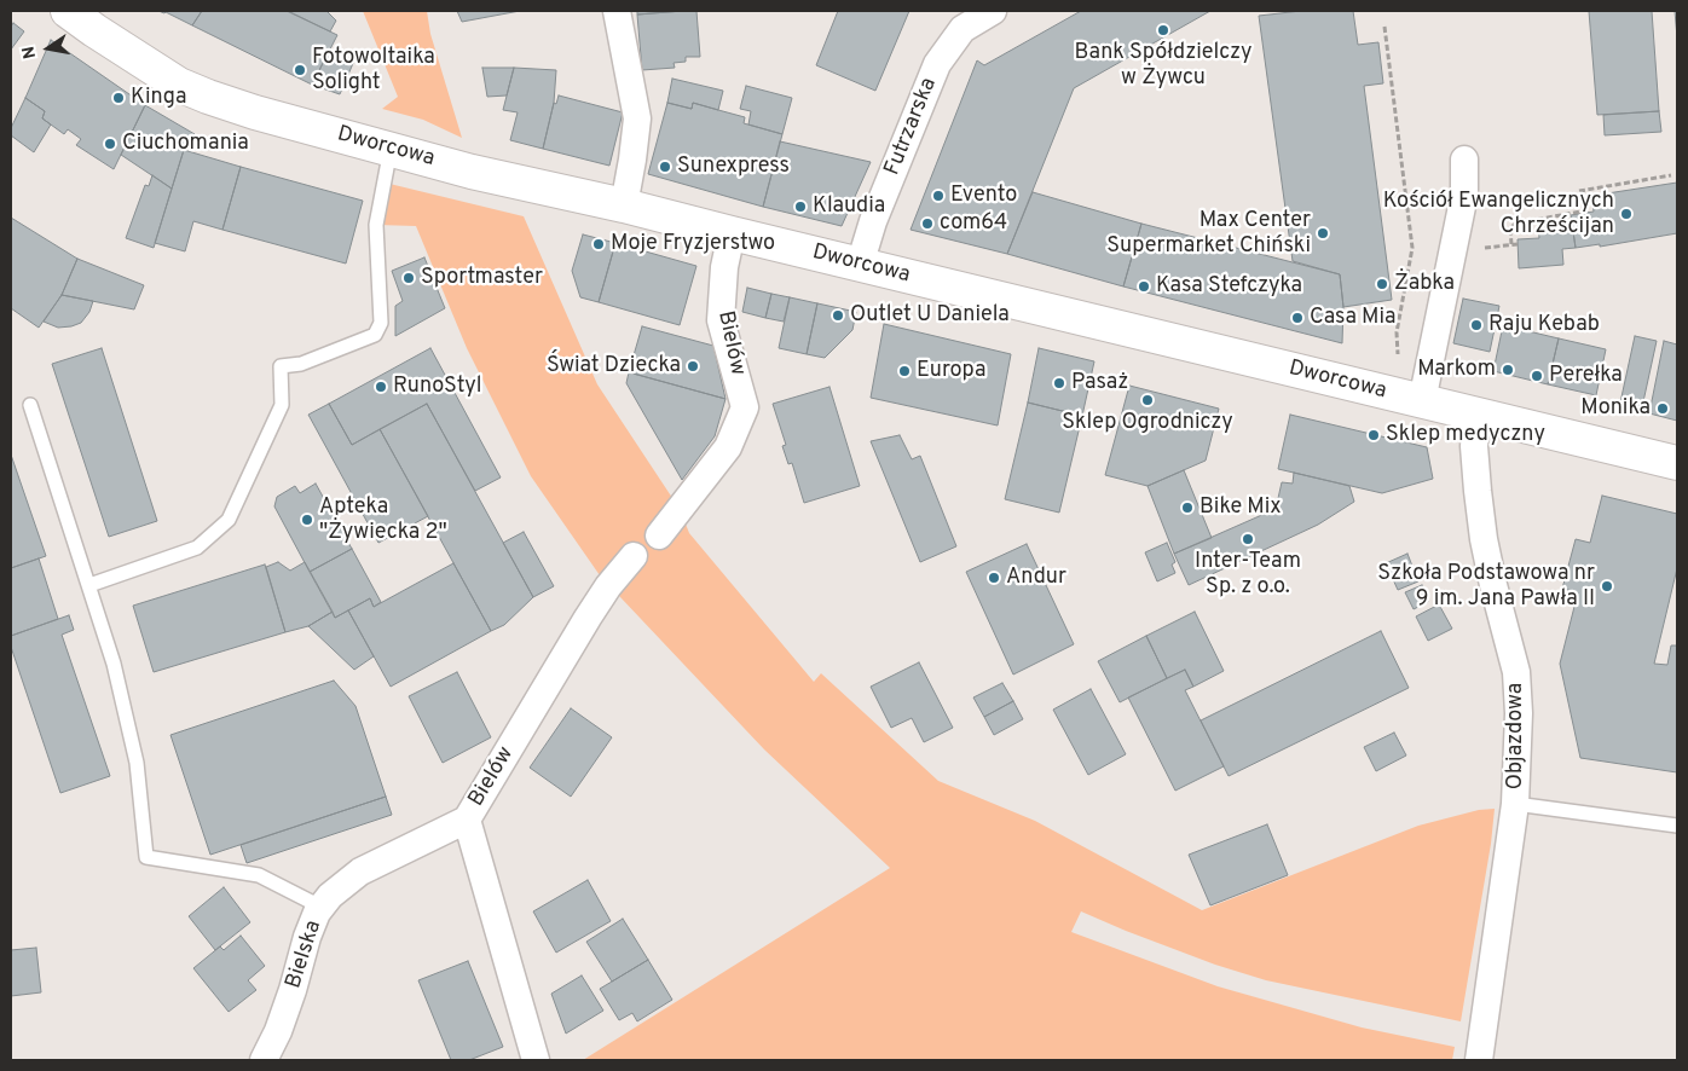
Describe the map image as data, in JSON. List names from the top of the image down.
{
  "streets": {
    "street": [
      "Futrzarska",
      "Dworcowa",
      "Bielów",
      "Objazdowa",
      "Bielska"
    ]
  },
  "crossings": [
    ["Futrzarska", "Dworcowa"],
    ["Dworcowa", "Bielów"],
    ["Dworcowa", "Objazdowa"],
    ["Bielów", "Bielska"]
  ],
  "places": [
    "Bank Spółdzielczy w Żywcu",
    "Fotowoltaika Solight",
    "Kinga",
    "Ciuchomania",
    "Sunexpress",
    "Evento",
    "Klaudia",
    "Kościół Ewangelicznych Chrześcijan",
    "com64",
    "Max Center Supermarket Chiński",
    "Moje Fryzjerstwo",
    "Sportmaster",
    "Żabka",
    "Kasa Stefczyka",
    "Outlet U Daniela",
    "Casa Mia",
    "Raju Kebab",
    "Świat Dziecka",
    "Markom",
    "Europa",
    "Perełka",
    "Pasaż",
    "RunoStyl",
    "Sklep Ogrodniczy",
    "Monika",
    "Sklep medyczny",
    "Bike Mix",
    "Apteka \"Żywiecka 2\"",
    "Inter-Team Sp. z o.o.",
    "Andur",
    "Szkoła Podstawowa nr 9 im. Jana Pawła II"
  ],
  "north": "left"
}
